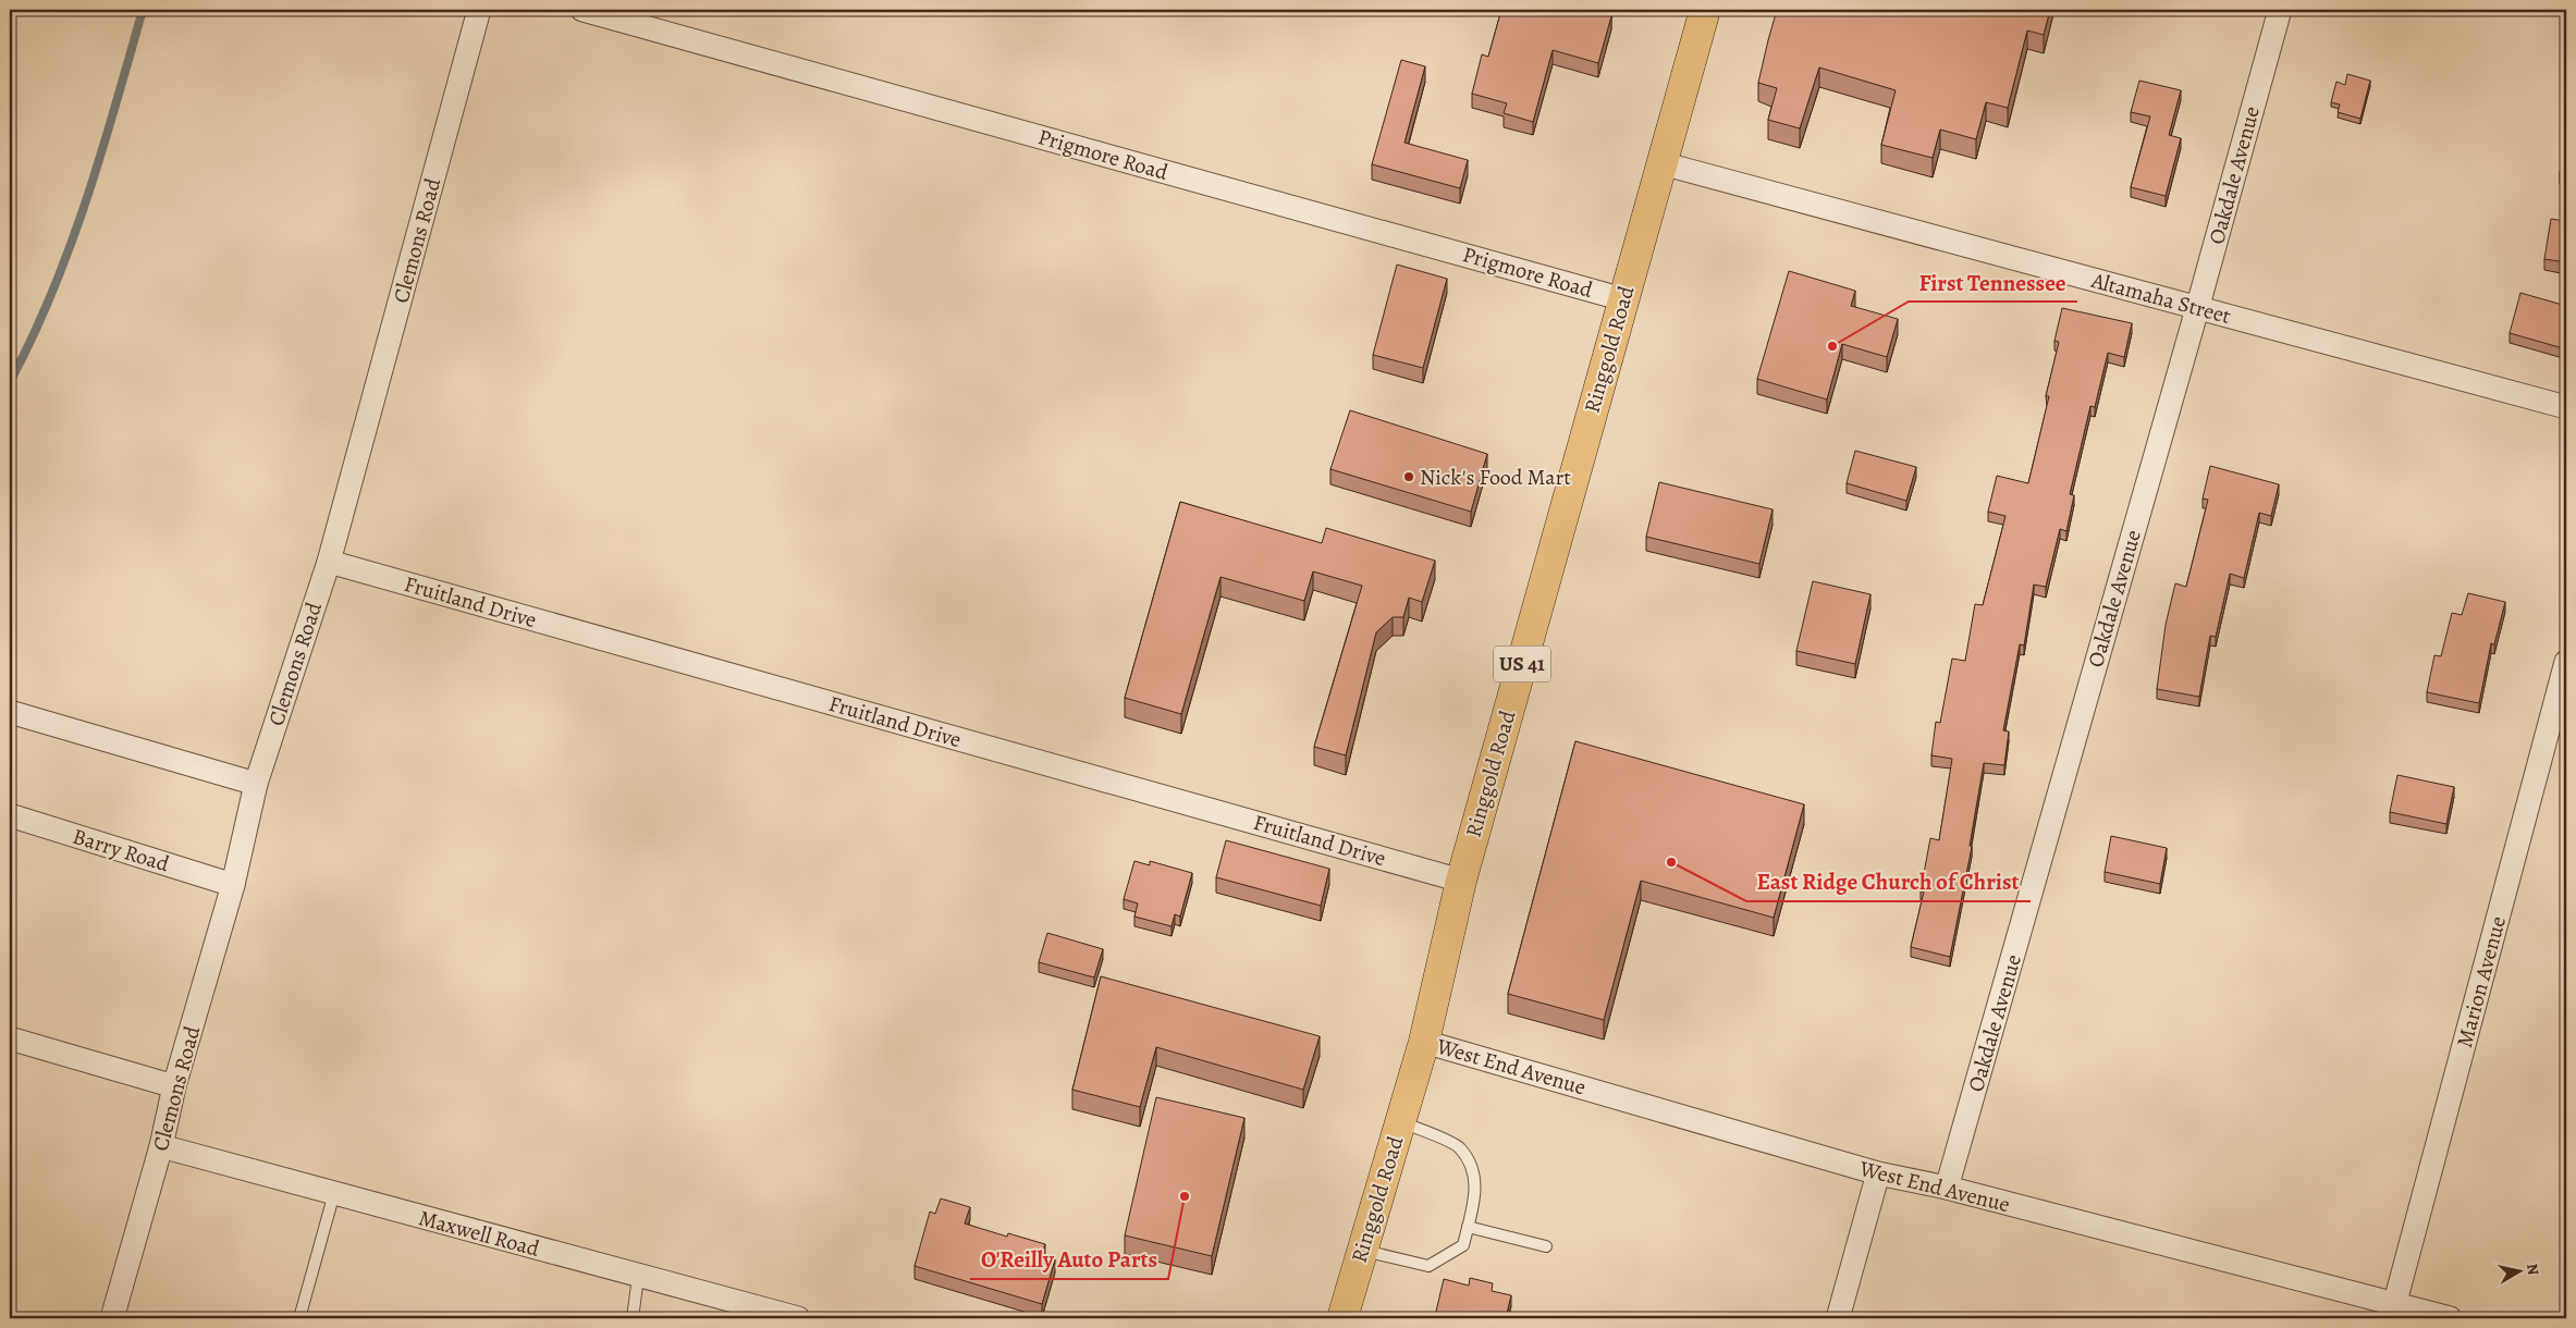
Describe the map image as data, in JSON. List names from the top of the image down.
{
  "streets": {
    "main road": ["Ringgold Road", "US 41"],
    "street": [
      "Prigmore Road",
      "Oakdale Avenue",
      "Clemons Road",
      "Altamaha Street",
      "Fruitland Drive",
      "Barry Road",
      "Marion Avenue",
      "West End Avenue",
      "Maxwell Road"
    ]
  },
  "crossings": [
    ["Prigmore Road", "Ringgold Road"],
    ["Oakdale Avenue", "Altamaha Street"],
    ["Oakdale Avenue", "West End Avenue"],
    ["Clemons Road", "Fruitland Drive"],
    ["Clemons Road", "Barry Road"],
    ["Clemons Road", "Maxwell Road"],
    ["Altamaha Street", "Ringgold Road"],
    ["Ringgold Road", "Fruitland Drive"],
    ["Ringgold Road", "West End Avenue"],
    ["Marion Avenue", "West End Avenue"]
  ],
  "places": [
    "First Tennessee",
    "Nick's Food Mart",
    "East Ridge Church of Christ",
    "O'Reilly Auto Parts"
  ],
  "north": "right"
}
